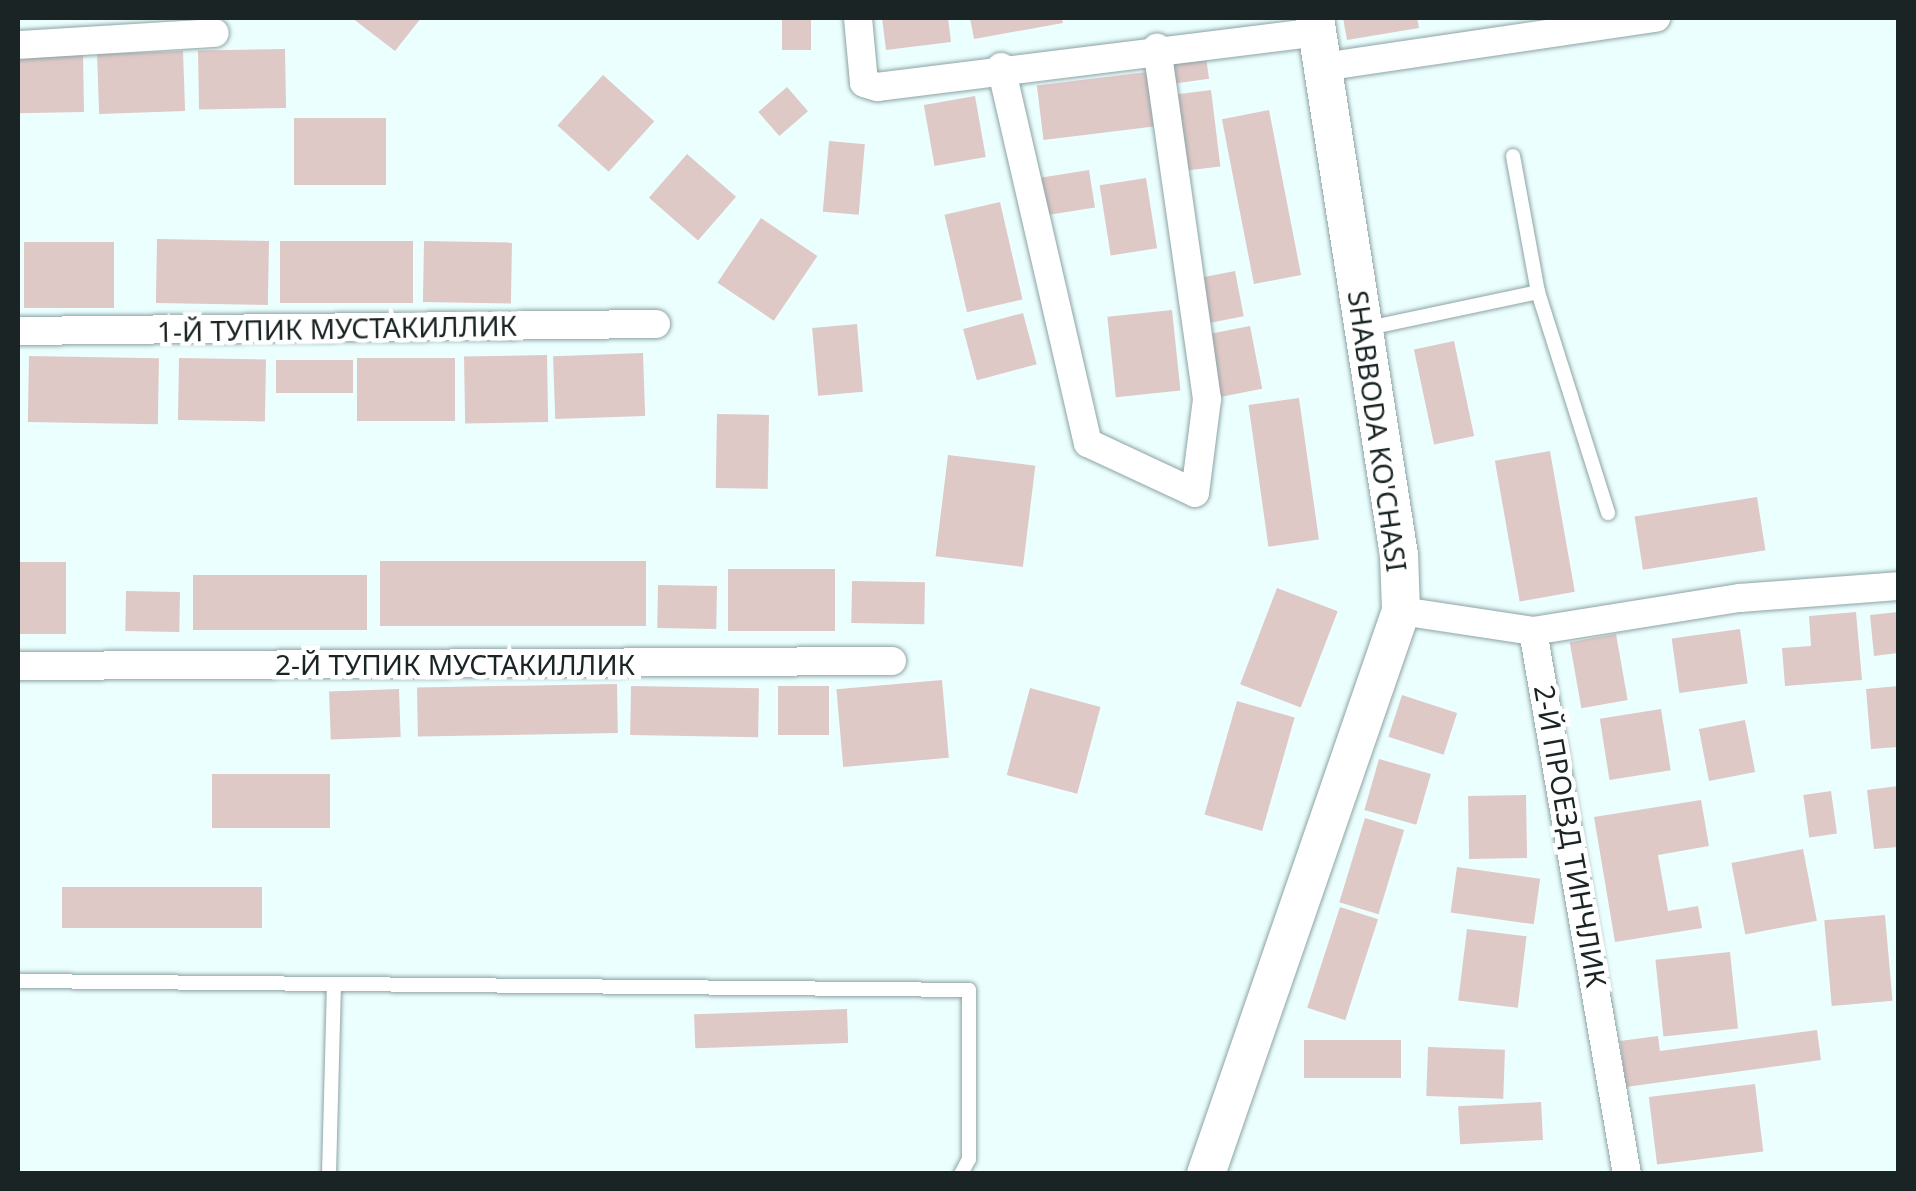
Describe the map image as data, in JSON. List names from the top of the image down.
{
  "streets": {
    "street": [
      "1-Й ТУПИК МУСТАКИЛЛИК",
      "SHABBODA KO'CHASI",
      "2-Й ТУПИК МУСТАКИЛЛИК",
      "2-Й ПРОЕЗД ТИНЧЛИК"
    ]
  }
}
